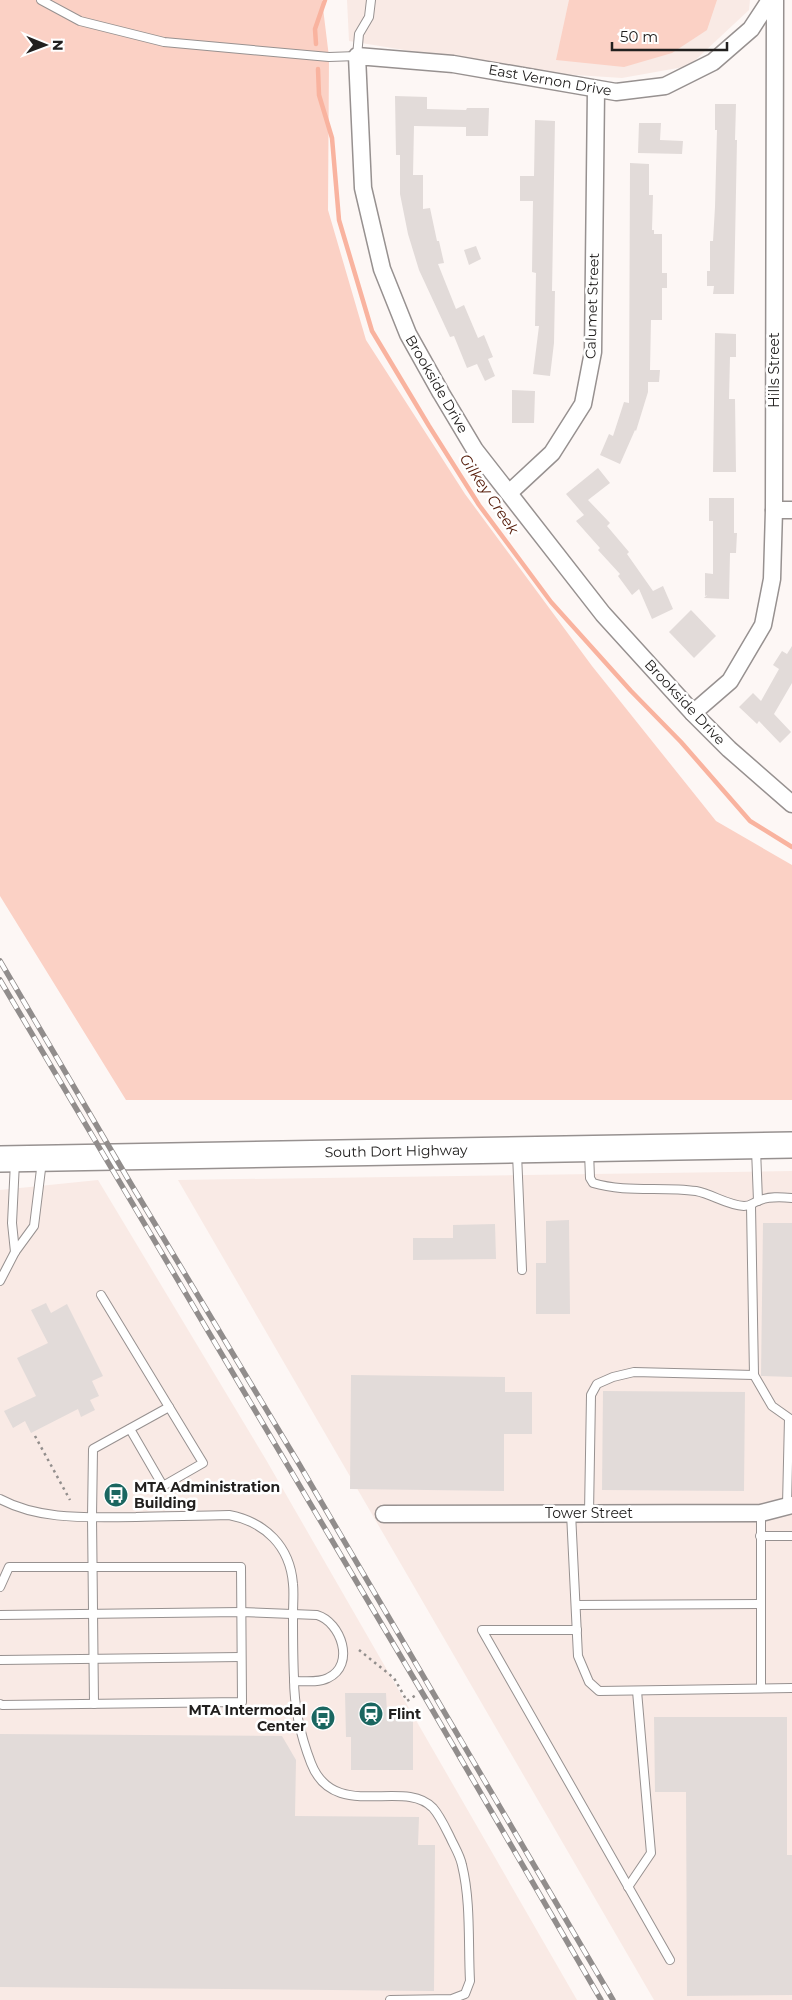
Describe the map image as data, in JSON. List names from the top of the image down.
{
  "streets": {
    "main road": ["South Dort Highway"],
    "street": [
      "East Vernon Drive",
      "Calumet Street",
      "Hills Street",
      "Brookside Drive",
      "Tower Street"
    ]
  },
  "crossings": [
    ["East Vernon Drive", "Calumet Street"],
    ["East Vernon Drive", "Brookside Drive"],
    ["Calumet Street", "Brookside Drive"],
    ["Hills Street", "Brookside Drive"]
  ],
  "water": ["Gilkey Creek"],
  "places": {
    "bus stop": ["MTA Administration Building", "MTA Intermodal Center"],
    "station": ["Flint"]
  },
  "scale_bar": "50 m",
  "north": "right"
}
